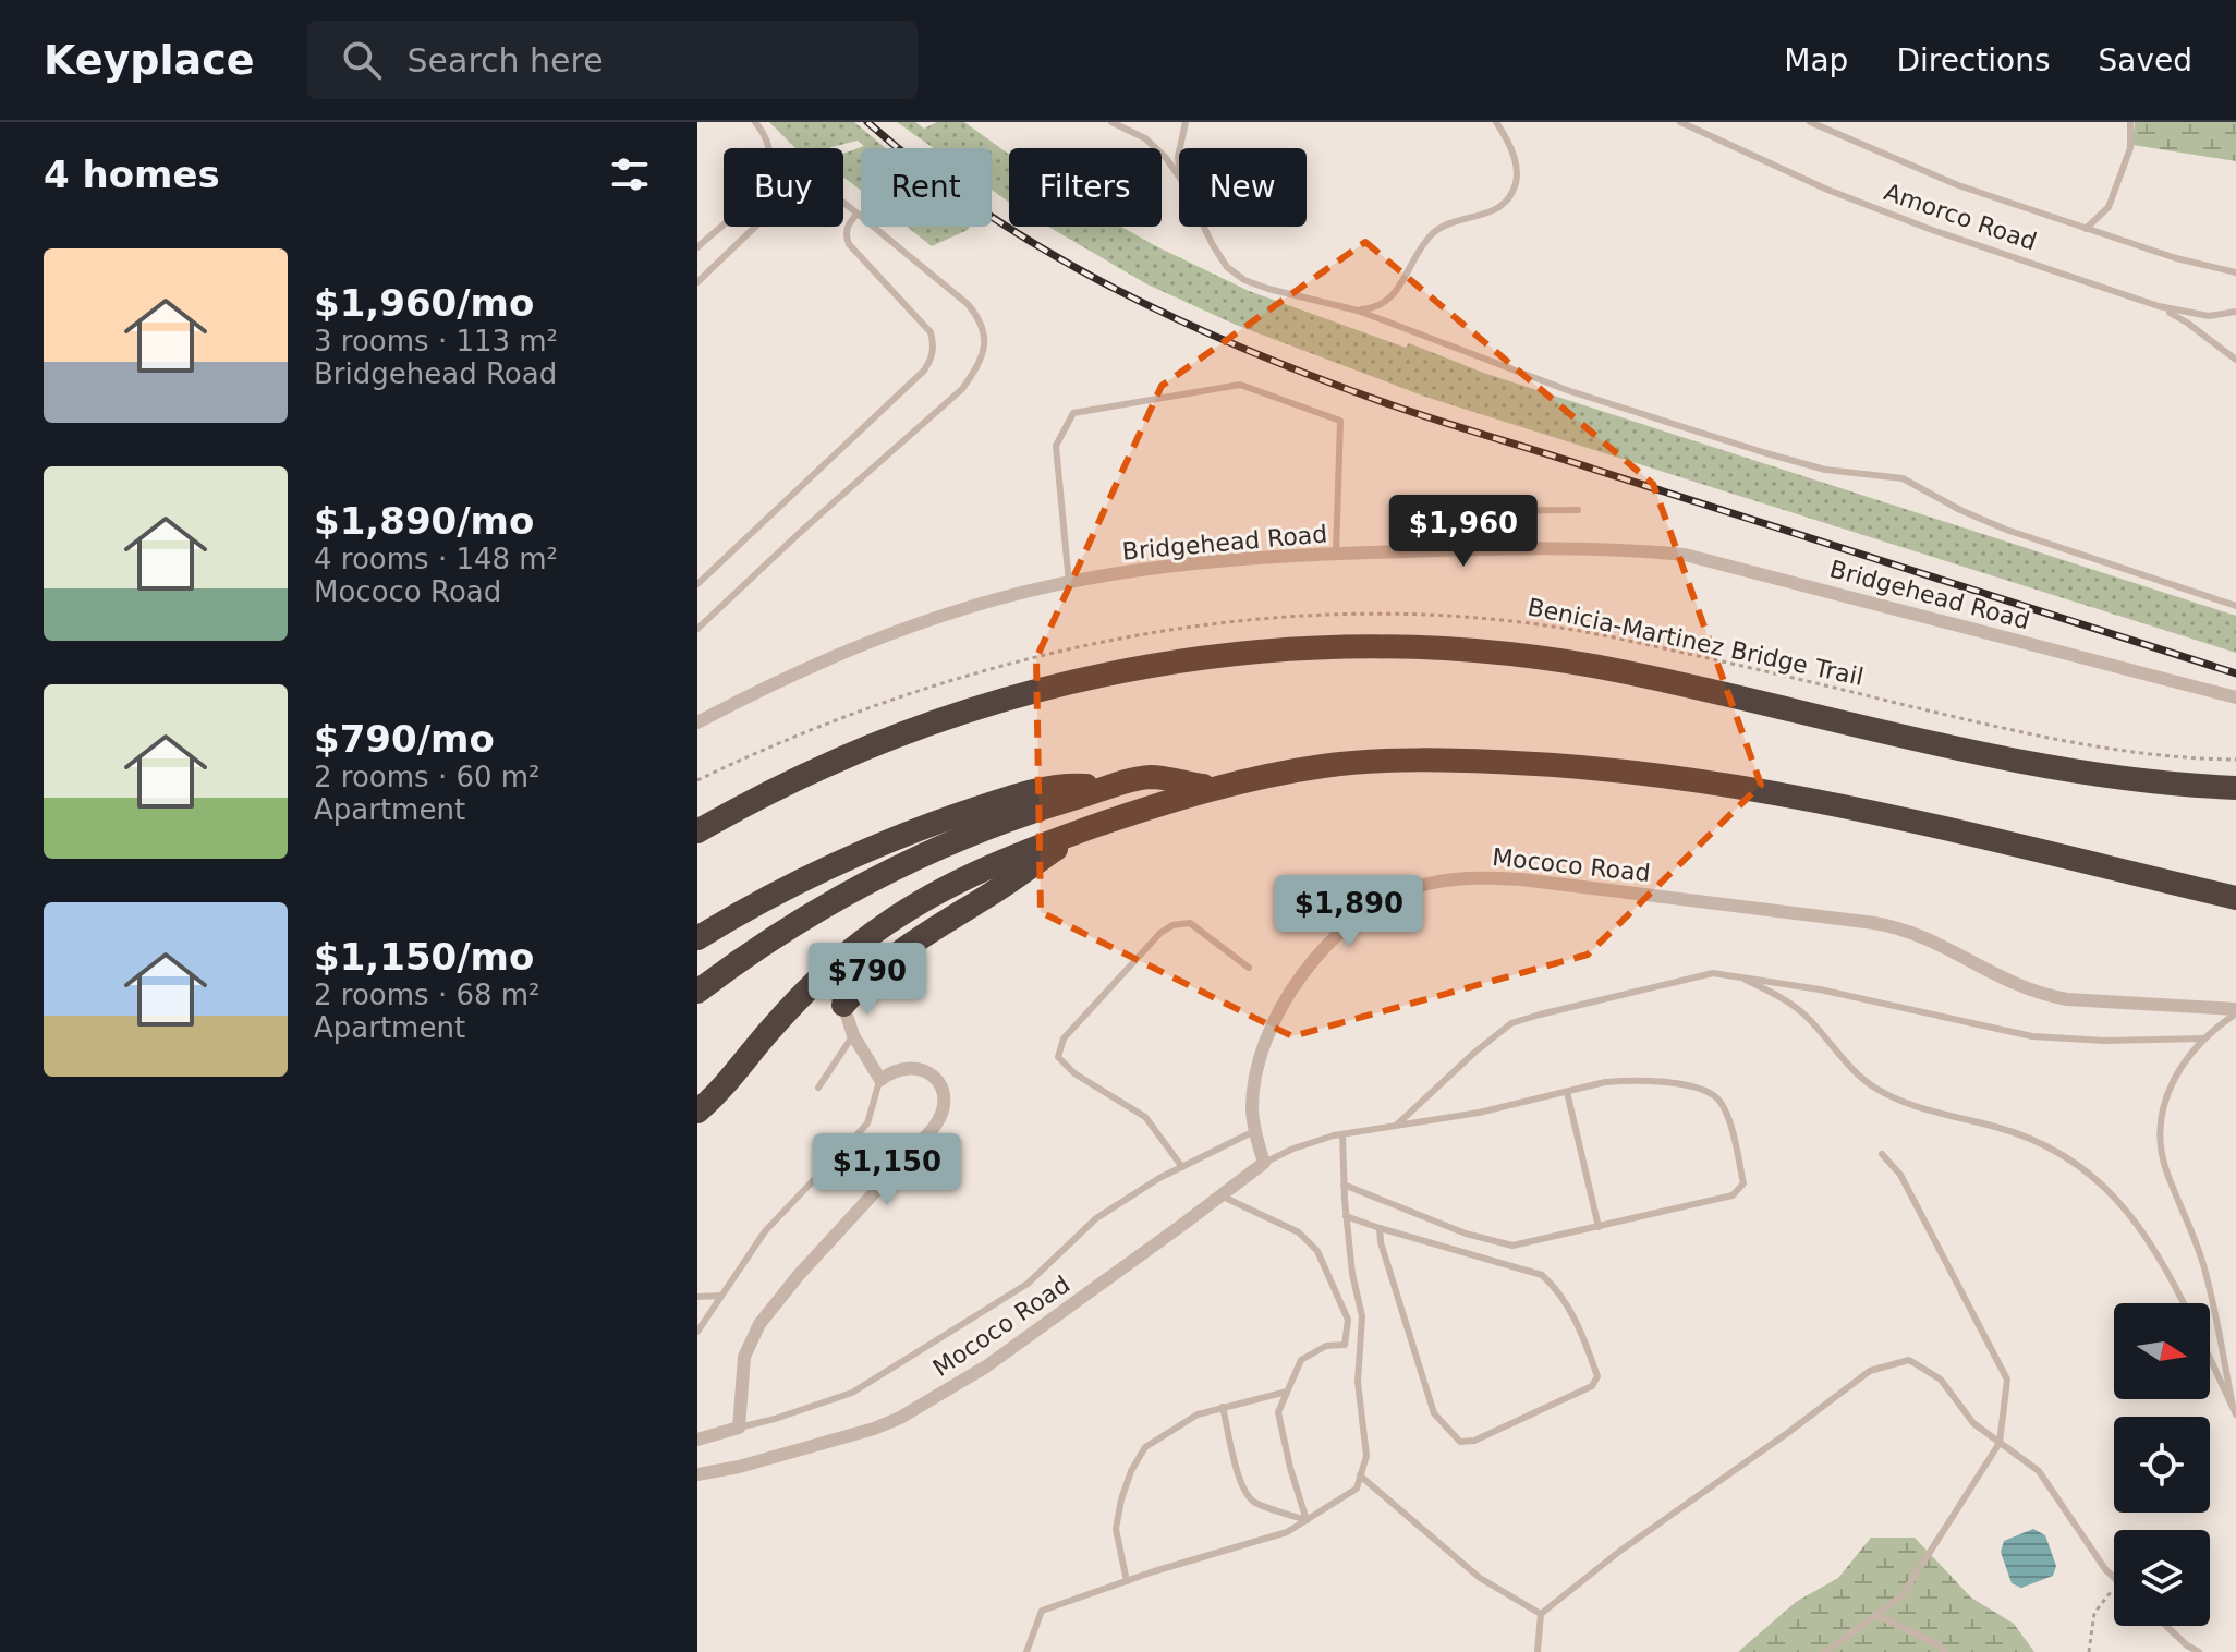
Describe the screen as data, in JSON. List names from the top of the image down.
{
  "streets": {
    "street": ["Bridgehead Road", "Mococo Road"],
    "lane": ["Amorco Road"],
    "path": ["Benicia-Martinez Bridge Trail"]
  },
  "north": "right",
  "page": {
    "header": "Keyplace",
    "search": "Search here",
    "nav": ["Map", "Directions", "Saved"],
    "heading": "4 homes",
    "chip": [
      "Buy",
      "Rent",
      "Filters",
      "New"
    ],
    "list": [
      {
        "name": "$1,960/mo",
        "note": "3 rooms · 113 m² · Bridgehead Road"
      },
      {
        "name": "$1,890/mo",
        "note": "4 rooms · 148 m² · Mococo Road"
      },
      {
        "name": "$790/mo",
        "note": "2 rooms · 60 m² · Apartment"
      },
      {
        "name": "$1,150/mo",
        "note": "2 rooms · 68 m² · Apartment"
      }
    ],
    "price": [
      "$1,960",
      "$1,890",
      "$790",
      "$1,150"
    ]
  }
}
